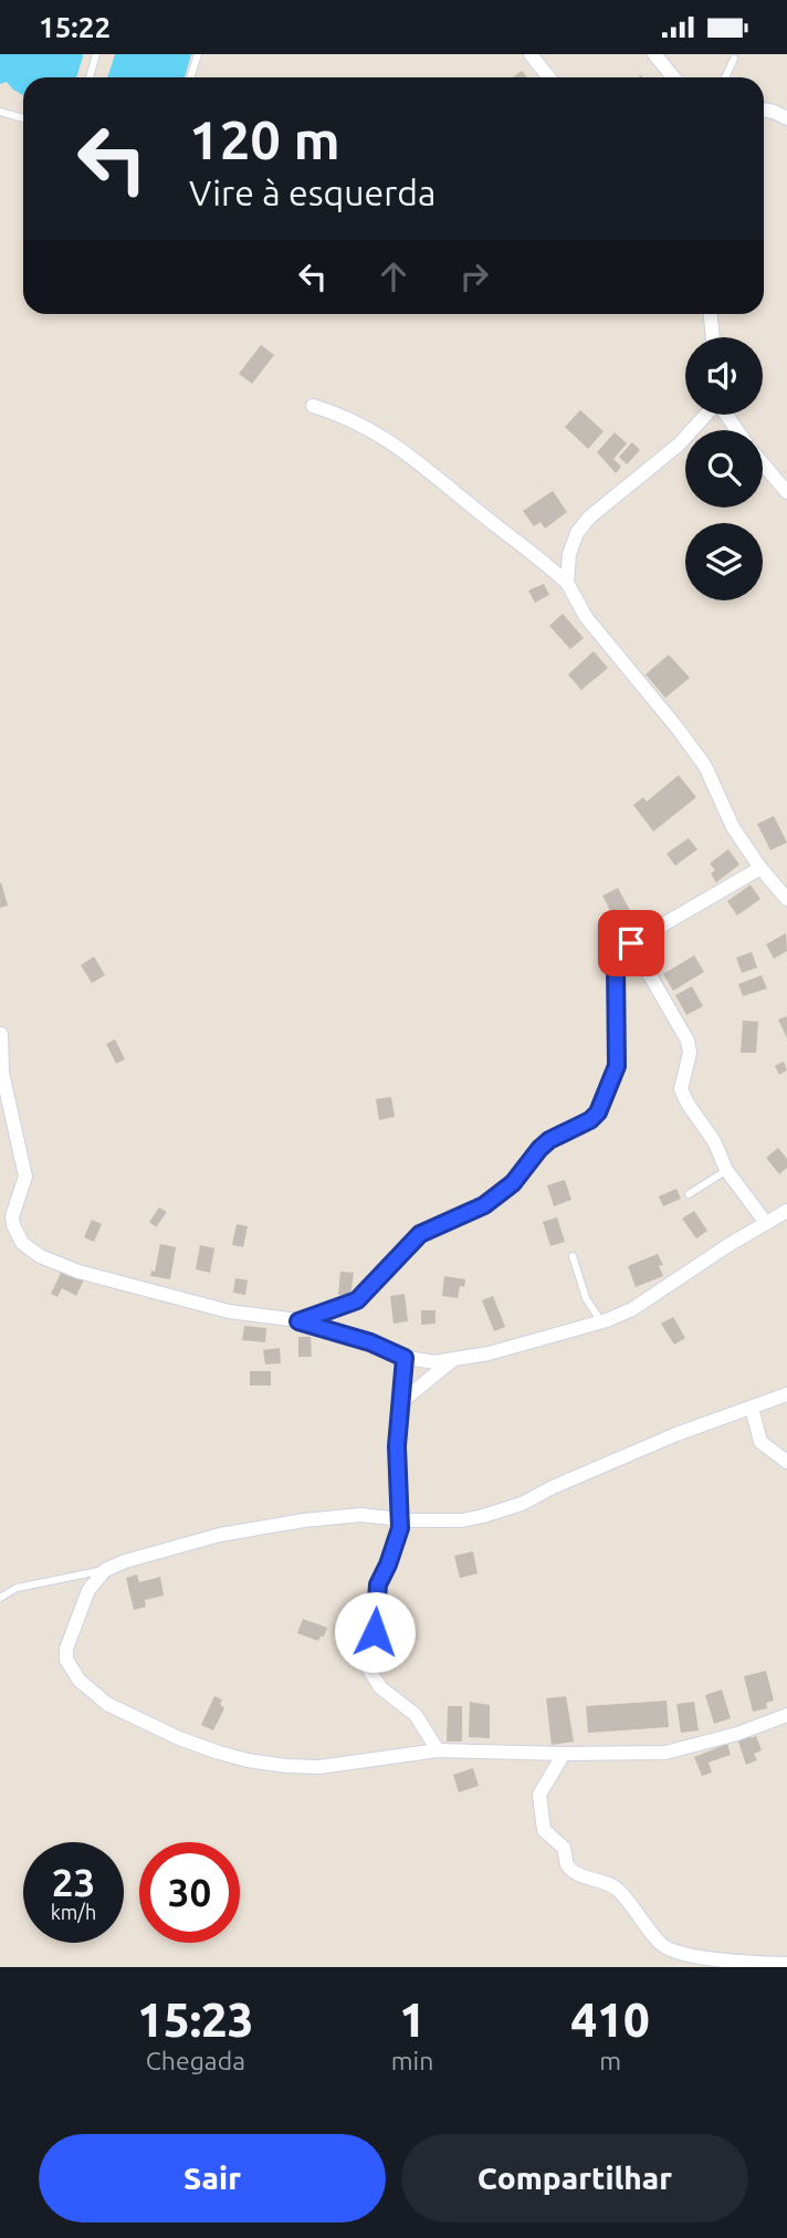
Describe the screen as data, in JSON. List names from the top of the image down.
{
  "page": {
    "status": "15:22",
    "turn": ["120 m", "Vire à esquerda"],
    "speed": "23 km/h",
    "limit": "30",
    "eta": [
      "15:23",
      "Chegada",
      "1",
      "min",
      "410",
      "m"
    ],
    "buttons": ["Sair", "Compartilhar"]
  }
}
